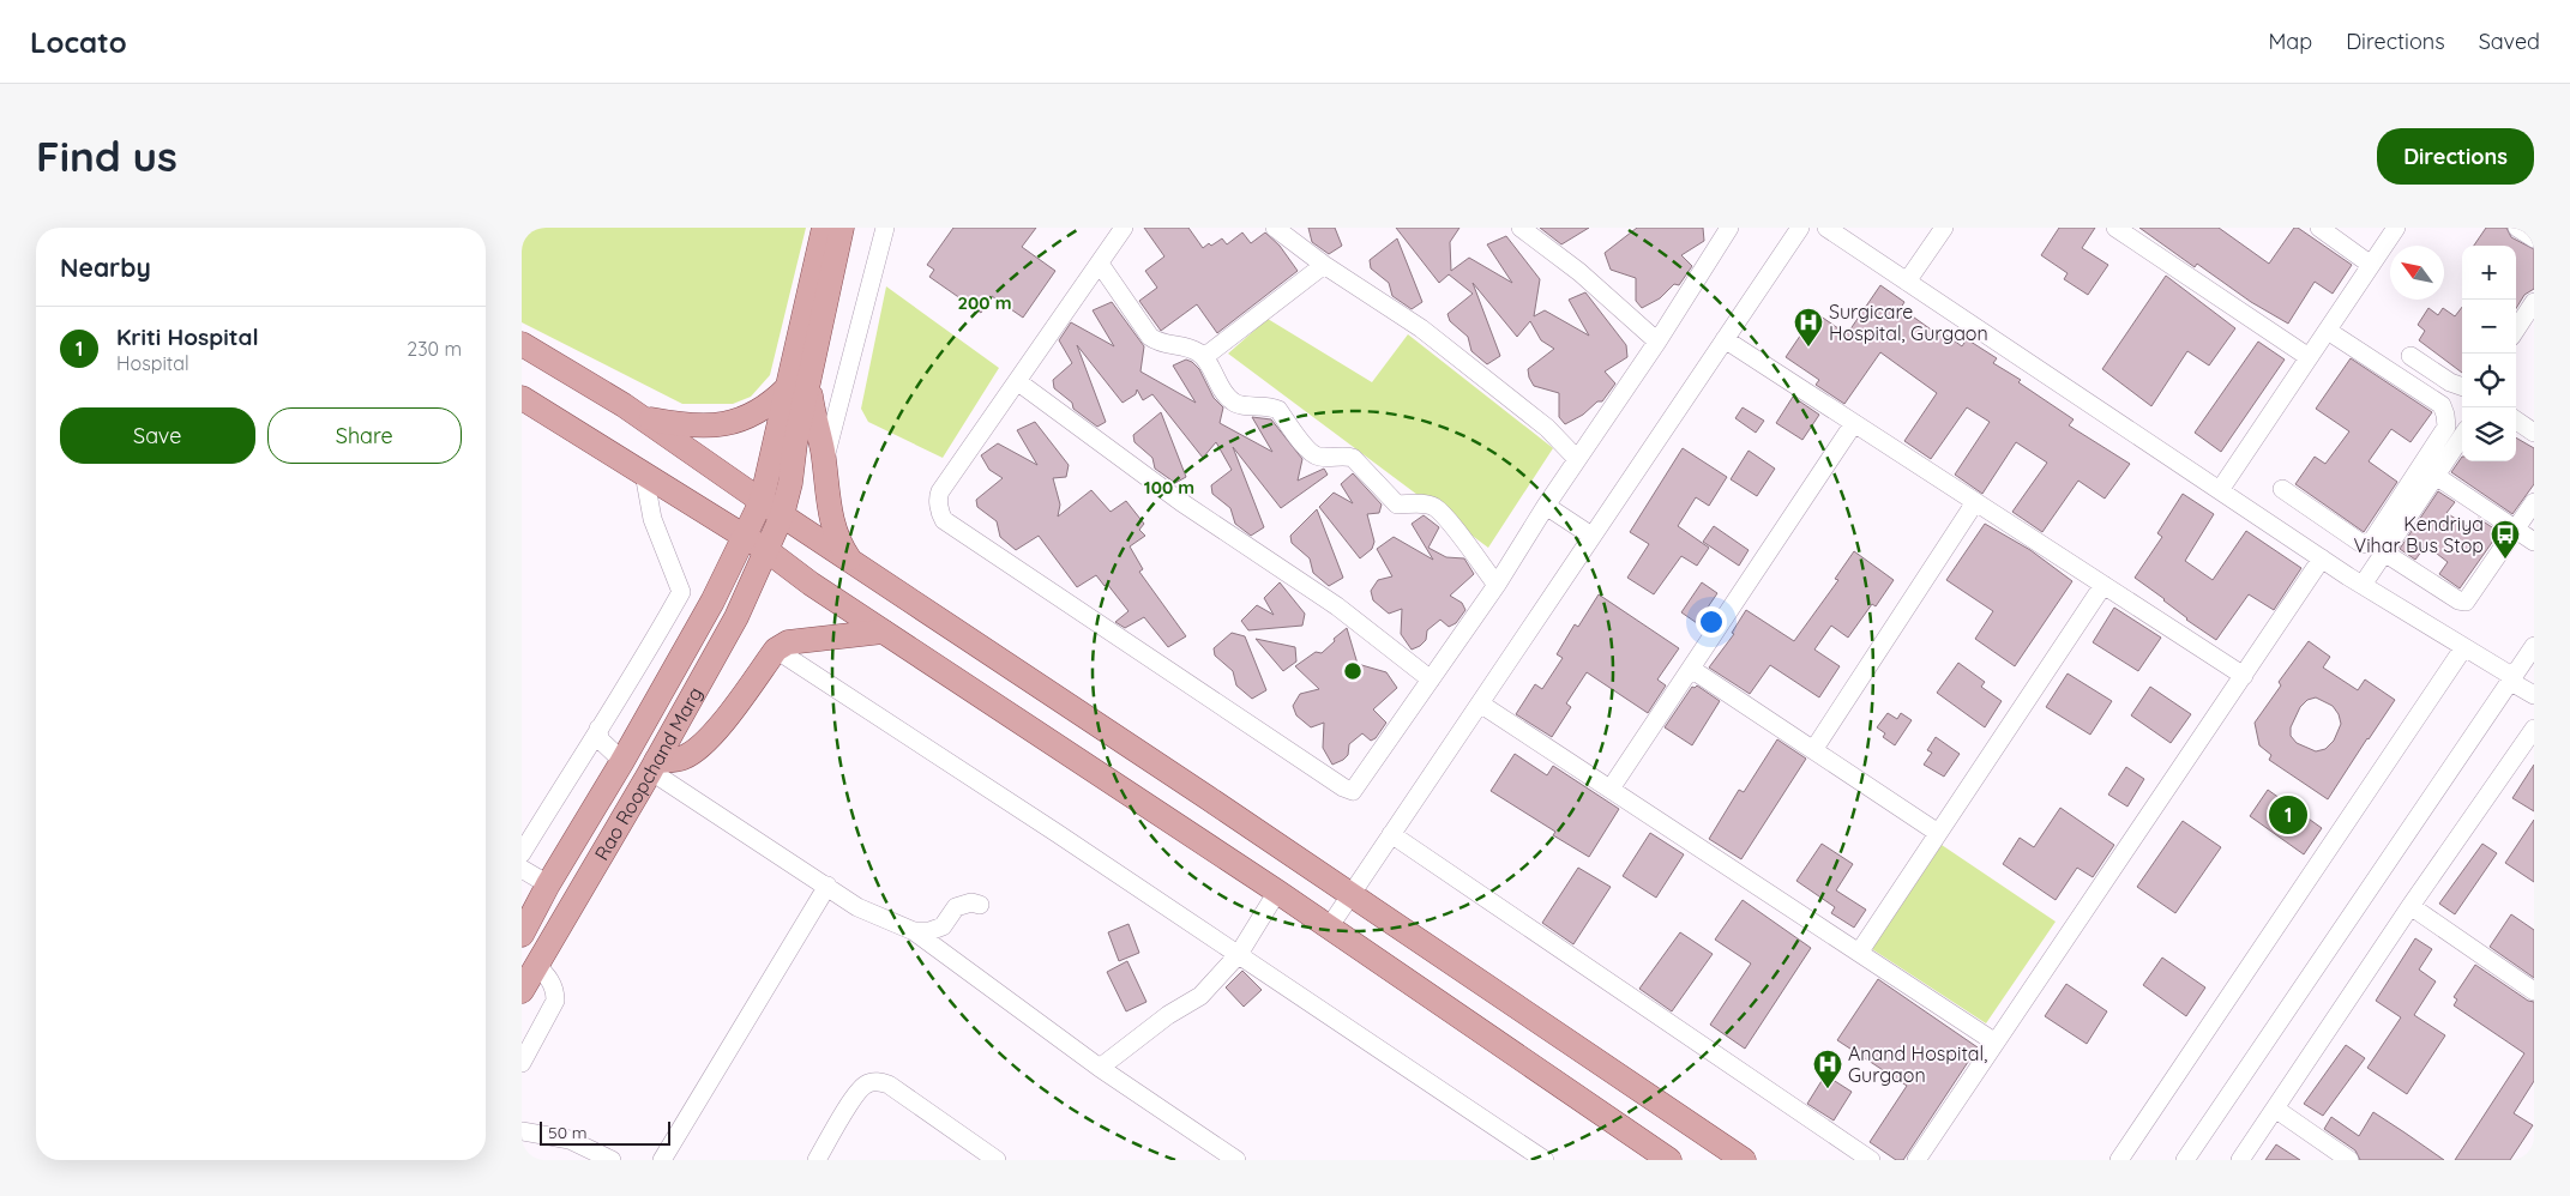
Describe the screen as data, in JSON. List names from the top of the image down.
{
  "streets": {
    "main road": ["Rao Roopchand Marg"]
  },
  "places": {
    "hospital": ["Surgicare Hospital, Gurgaon", "Anand Hospital, Gurgaon"],
    "bus stop": ["Kendriya Vihar Bus Stop"]
  },
  "scale_bar": "50 m",
  "north": "top left",
  "page": {
    "header": "Locato",
    "nav": ["Map", "Directions", "Saved"],
    "buttons": [
      "Directions",
      ["Save", "Share"]
    ],
    "title": "Find us",
    "heading": "Nearby",
    "map_buttons": ["+", "−"],
    "list": [
      {
        "mark": "1",
        "name": "Kriti Hospital",
        "note": "Hospital",
        "value": "230 m"
      }
    ],
    "pins": "1",
    "scale": "50 m"
  },
  "rings": ["200 m", "100 m"]
}
